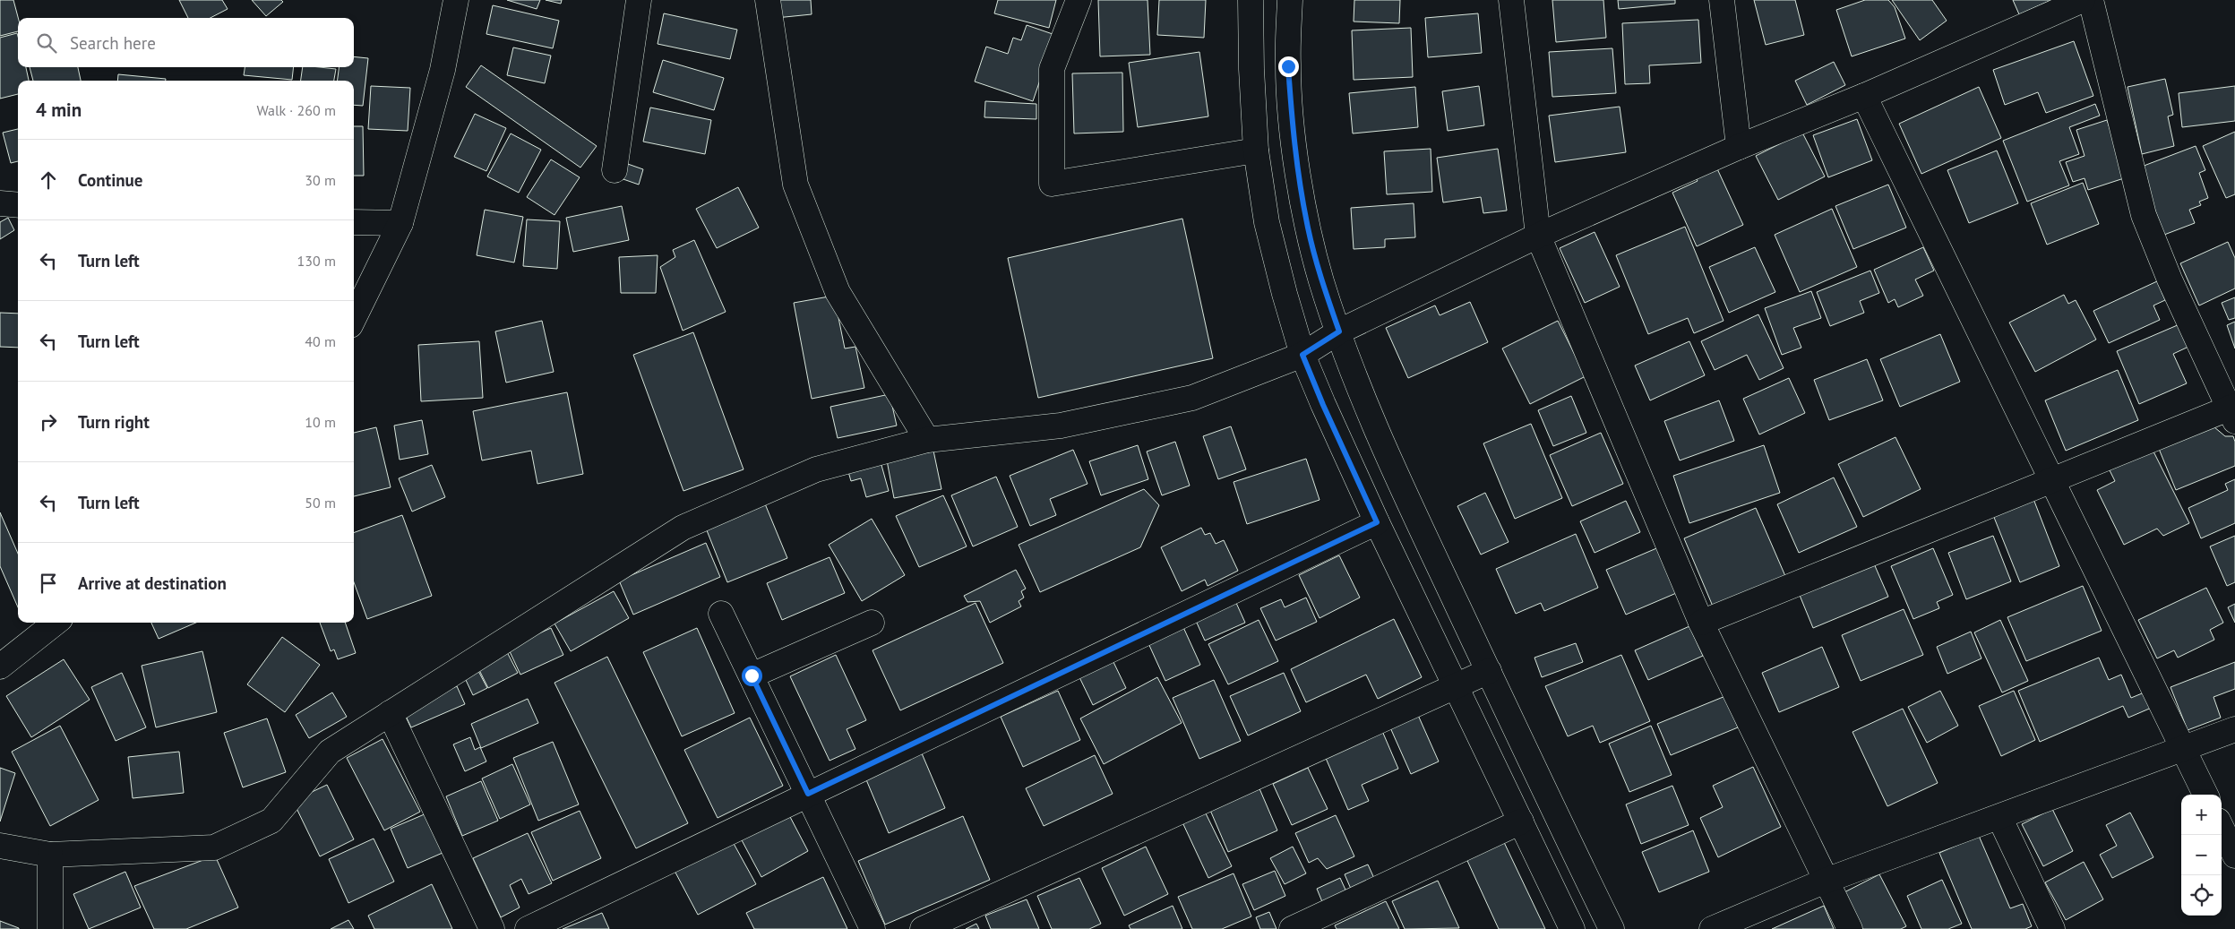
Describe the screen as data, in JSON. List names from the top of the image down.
{
  "page": {
    "search": "Search here",
    "heading": ["4 min", "Walk · 260 m"],
    "list": [
      ["Continue", "30 m"],
      ["Turn left", "130 m"],
      ["Turn left", "40 m"],
      ["Turn right", "10 m"],
      ["Turn left", "50 m"],
      "Arrive at destination"
    ],
    "map_buttons": ["+", "−"]
  }
}
